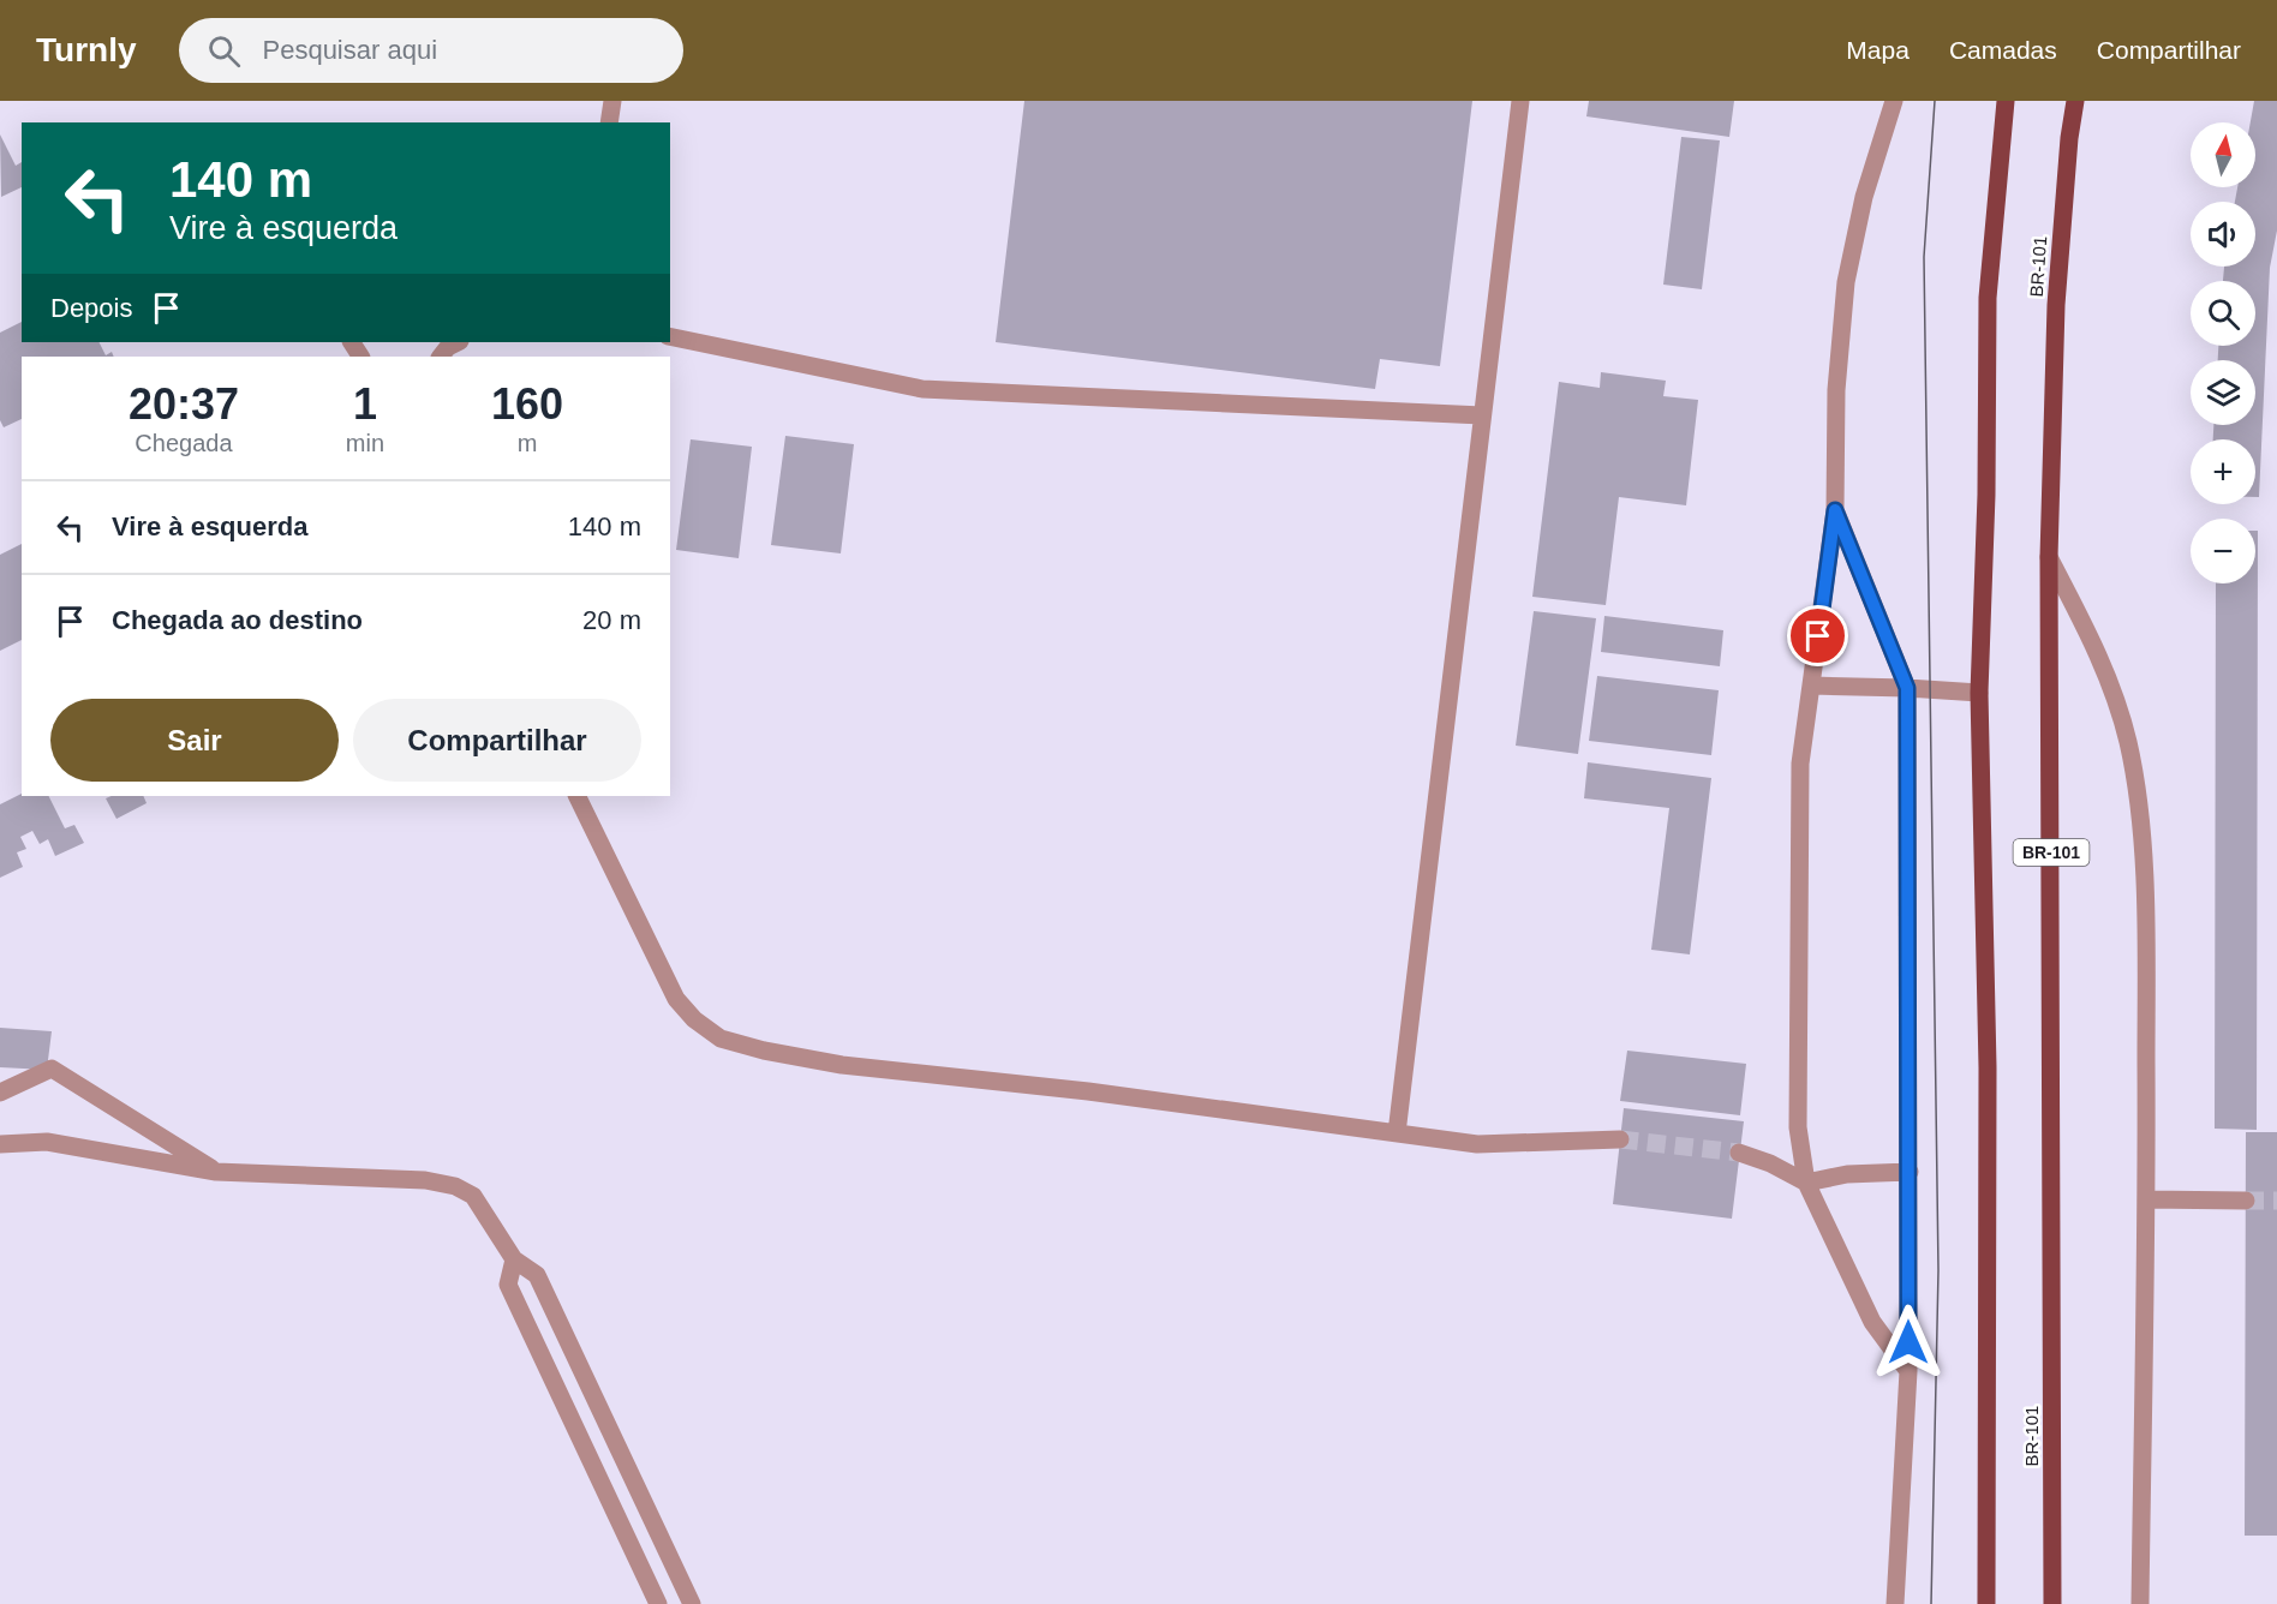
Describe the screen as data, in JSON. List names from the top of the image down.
{
  "streets": {
    "main road": ["BR-101"]
  },
  "north": "top",
  "page": {
    "header": "Turnly",
    "search": "Pesquisar aqui",
    "nav": ["Mapa", "Camadas", "Compartilhar"],
    "map_buttons": ["+", "−"],
    "turn": ["140 m", "Vire à esquerda"],
    "then": "Depois",
    "eta": [
      "20:37",
      "Chegada",
      "1",
      "min",
      "160",
      "m"
    ],
    "list": [
      {
        "name": "Vire à esquerda",
        "value": "140 m"
      },
      {
        "name": "Chegada ao destino",
        "value": "20 m"
      }
    ],
    "buttons": ["Sair", "Compartilhar"]
  }
}
